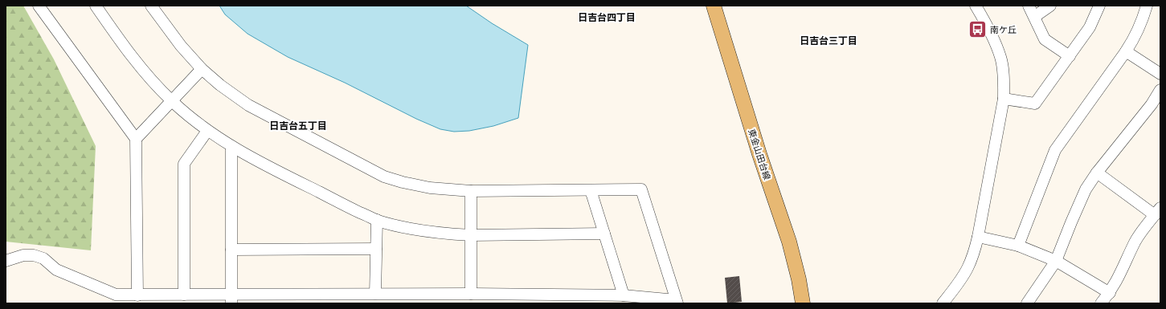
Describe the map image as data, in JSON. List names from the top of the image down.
{
  "streets": {
    "main road": ["東金山田台線"]
  },
  "districts": ["日吉台四丁目", "日吉台三丁目", "日吉台五丁目"],
  "places": {
    "bus stop": ["南ケ丘"]
  }
}
